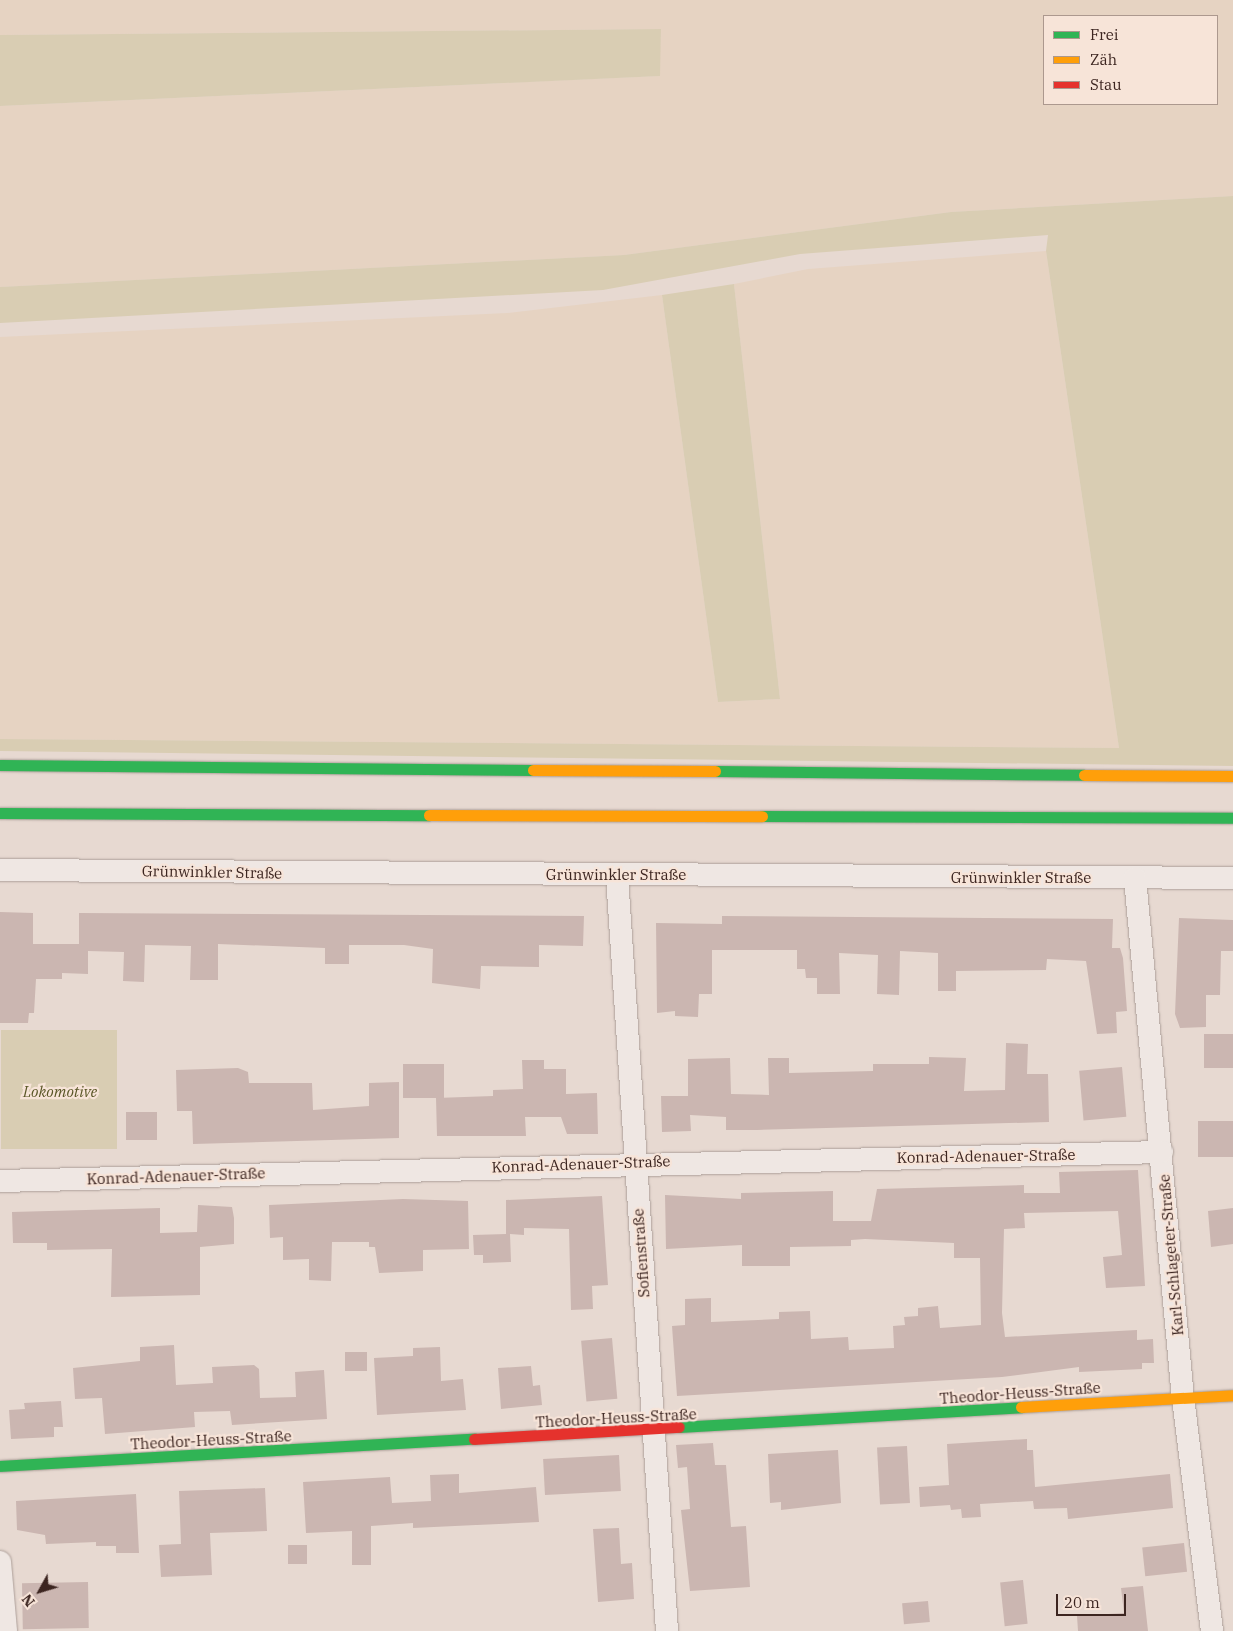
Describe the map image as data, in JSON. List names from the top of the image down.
{
  "streets": {
    "main road": ["Theodor-Heuss-Straße"],
    "street": [
      "Grünwinkler Straße",
      "Konrad-Adenauer-Straße",
      "Sofienstraße",
      "Karl-Schlageter-Straße"
    ]
  },
  "crossings": [
    ["Grünwinkler Straße", "Sofienstraße"],
    ["Grünwinkler Straße", "Karl-Schlageter-Straße"],
    ["Konrad-Adenauer-Straße", "Sofienstraße"],
    ["Konrad-Adenauer-Straße", "Karl-Schlageter-Straße"],
    ["Sofienstraße", "Theodor-Heuss-Straße"],
    ["Karl-Schlageter-Straße", "Theodor-Heuss-Straße"]
  ],
  "parks": ["Lokomotive"],
  "legend": ["Frei", "Zäh", "Stau"],
  "scale_bar": "20 m",
  "north": "bottom left"
}
